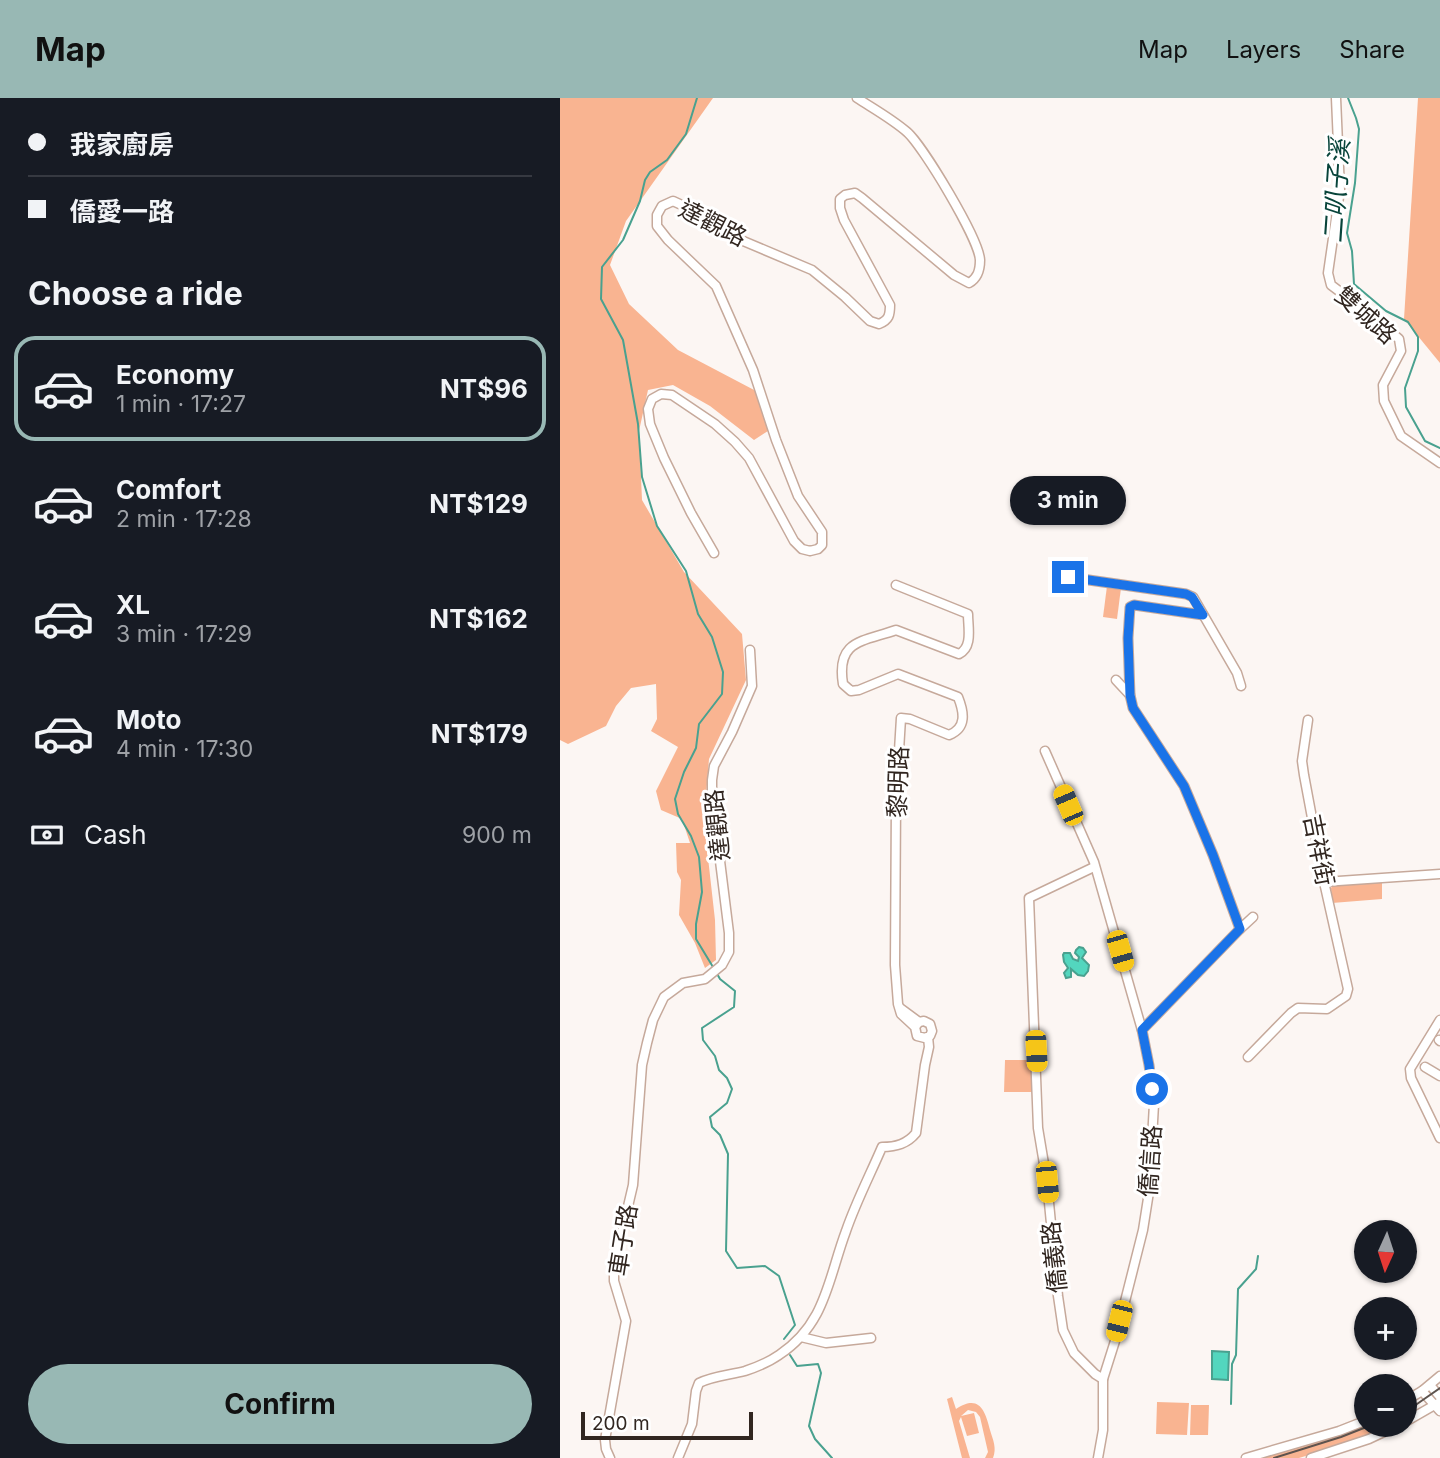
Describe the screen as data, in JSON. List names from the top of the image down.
{
  "streets": {
    "street": [
      "達觀路",
      "雙城路",
      "黎明路",
      "吉祥街",
      "僑信路",
      "車子路",
      "僑義路"
    ]
  },
  "crossings": [
    ["達觀路", "車子路"],
    ["僑信路", "僑義路"]
  ],
  "water": ["二叭子溪"],
  "scale_bar": "200 m",
  "north": "bottom",
  "page": {
    "header": "Map",
    "nav": ["Map", "Layers", "Share"],
    "banner": ["我家廚房", "僑愛一路"],
    "heading": "Choose a ride",
    "list": [
      {
        "name": "Economy",
        "note": "1 min · 17:27",
        "value": "NT$96"
      },
      {
        "name": "Comfort",
        "note": "2 min · 17:28",
        "value": "NT$129"
      },
      {
        "name": "XL",
        "note": "3 min · 17:29",
        "value": "NT$162"
      },
      {
        "name": "Moto",
        "note": "4 min · 17:30",
        "value": "NT$179"
      }
    ],
    "bubble": "3 min",
    "pay": ["Cash", "900 m"],
    "map_buttons": ["+", "−"],
    "buttons": "Confirm",
    "scale": "200 m"
  }
}
